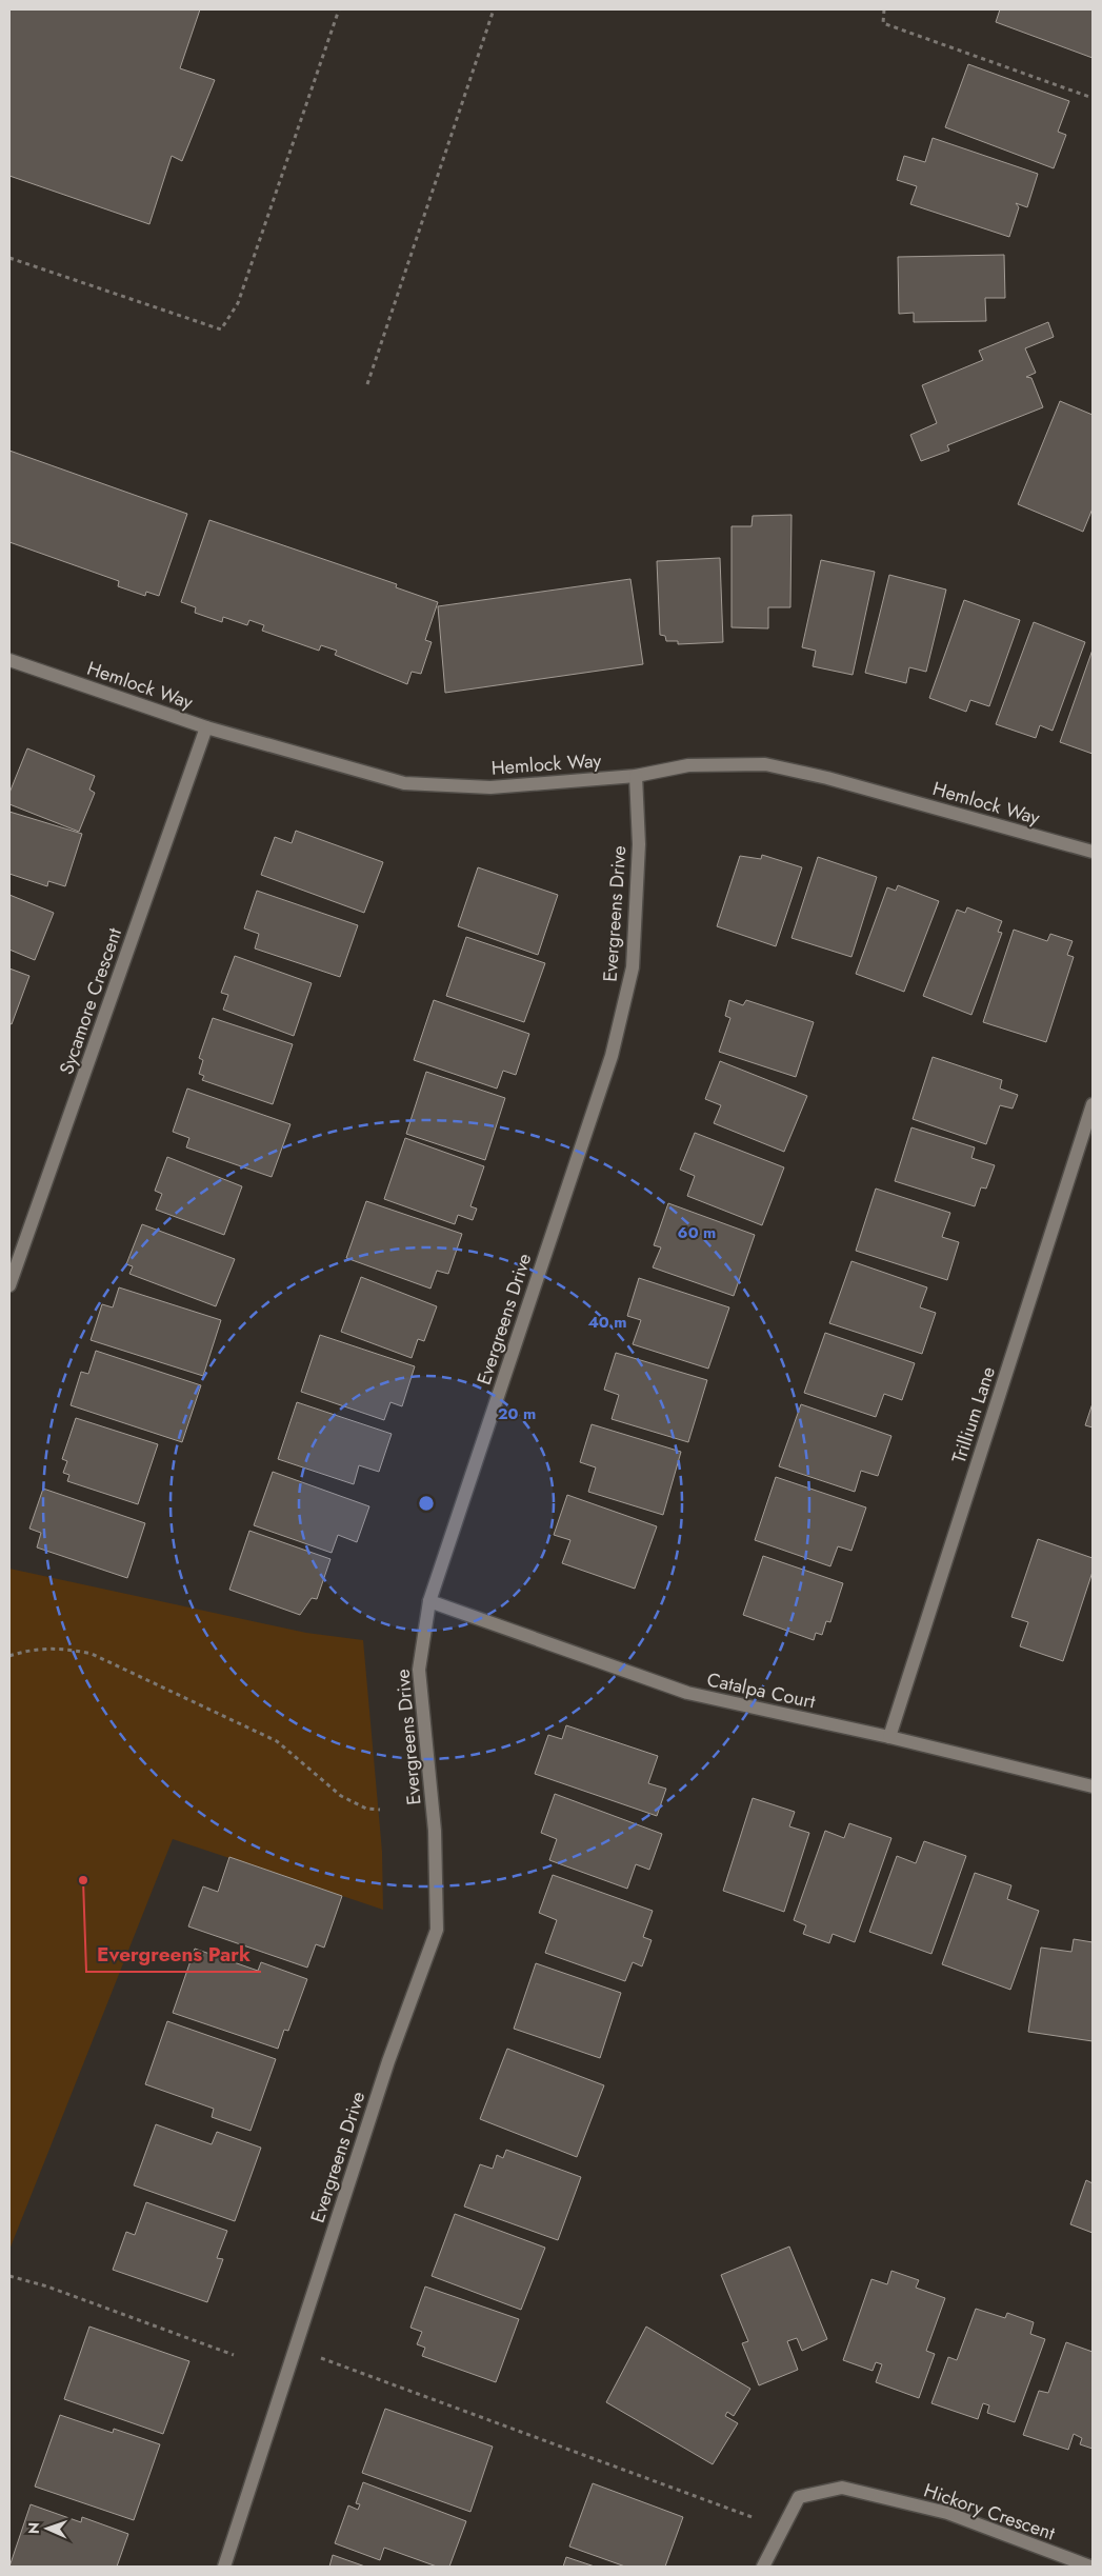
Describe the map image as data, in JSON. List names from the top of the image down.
{
  "streets": {
    "street": [
      "Hemlock Way",
      "Evergreens Drive",
      "Sycamore Crescent",
      "Trillium Lane",
      "Catalpa Court",
      "Hickory Crescent"
    ]
  },
  "crossings": [
    ["Hemlock Way", "Evergreens Drive"],
    ["Hemlock Way", "Sycamore Crescent"],
    ["Evergreens Drive", "Catalpa Court"],
    ["Trillium Lane", "Catalpa Court"]
  ],
  "places": ["Evergreens Park"],
  "north": "left",
  "rings": ["60 m", "40 m", "20 m"]
}
